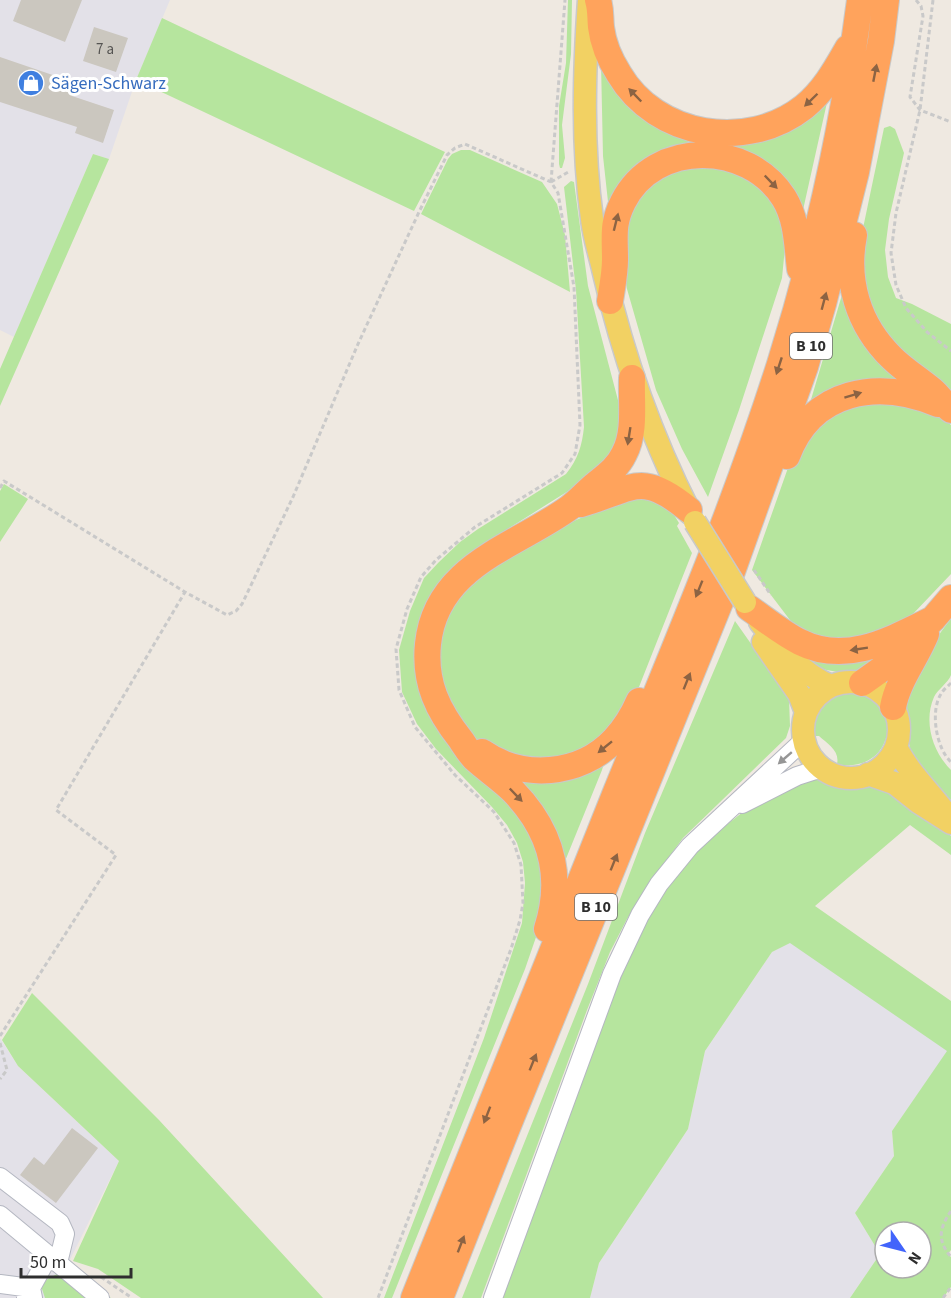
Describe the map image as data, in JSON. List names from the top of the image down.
{
  "streets": {
    "highway": ["B 10"]
  },
  "places": {
    "shop": ["Sägen-Schwarz"]
  },
  "house_numbers": ["7 a"],
  "scale_bar": "50 m",
  "north": "bottom right"
}
